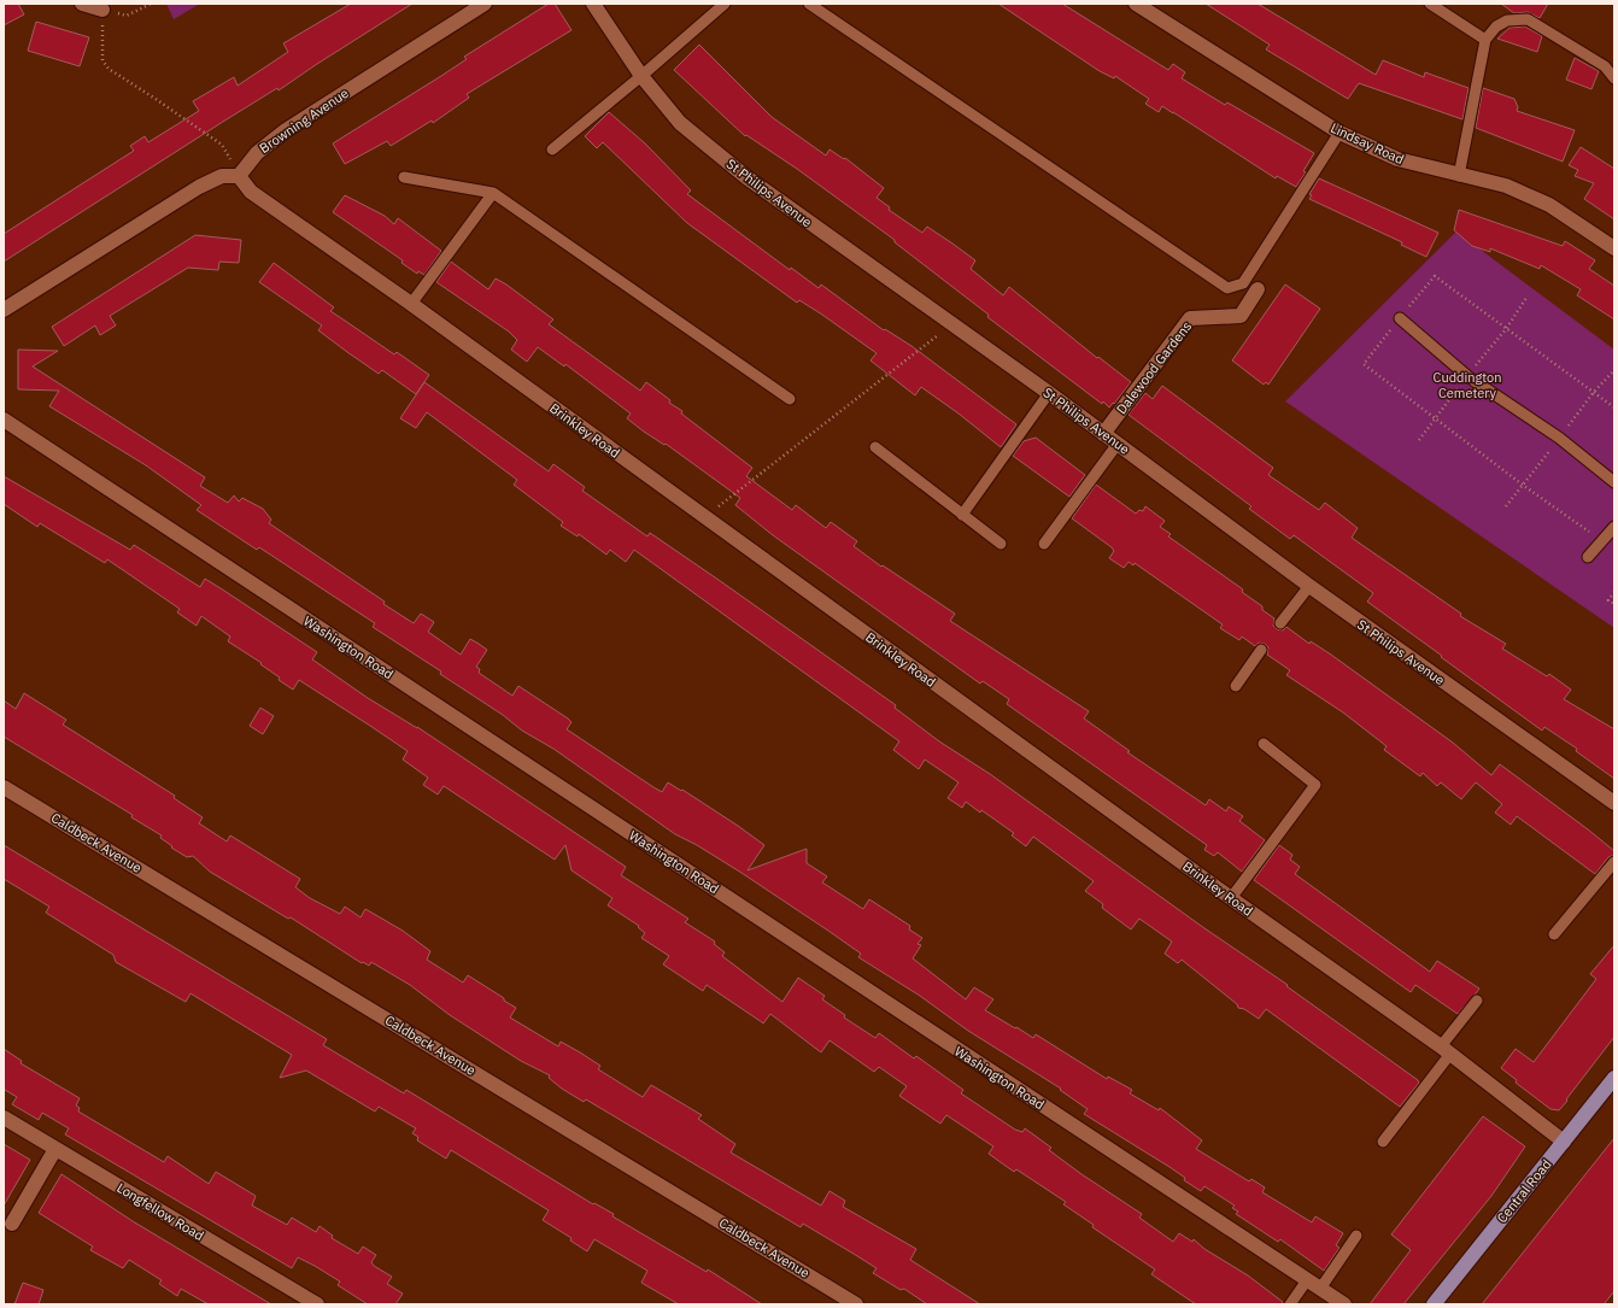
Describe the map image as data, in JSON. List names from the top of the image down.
{
  "streets": {
    "main road": ["Central Road"],
    "street": [
      "Browning Avenue",
      "Lindsay Road",
      "St Philips Avenue",
      "Dalewood Gardens",
      "Brinkley Road",
      "Washington Road",
      "Caldbeck Avenue",
      "Longfellow Road"
    ]
  },
  "crossings": [
    ["Browning Avenue", "Brinkley Road"],
    ["St Philips Avenue", "Dalewood Gardens"],
    ["Brinkley Road", "Central Road"]
  ],
  "parks": ["Cuddington Cemetery"]
}
